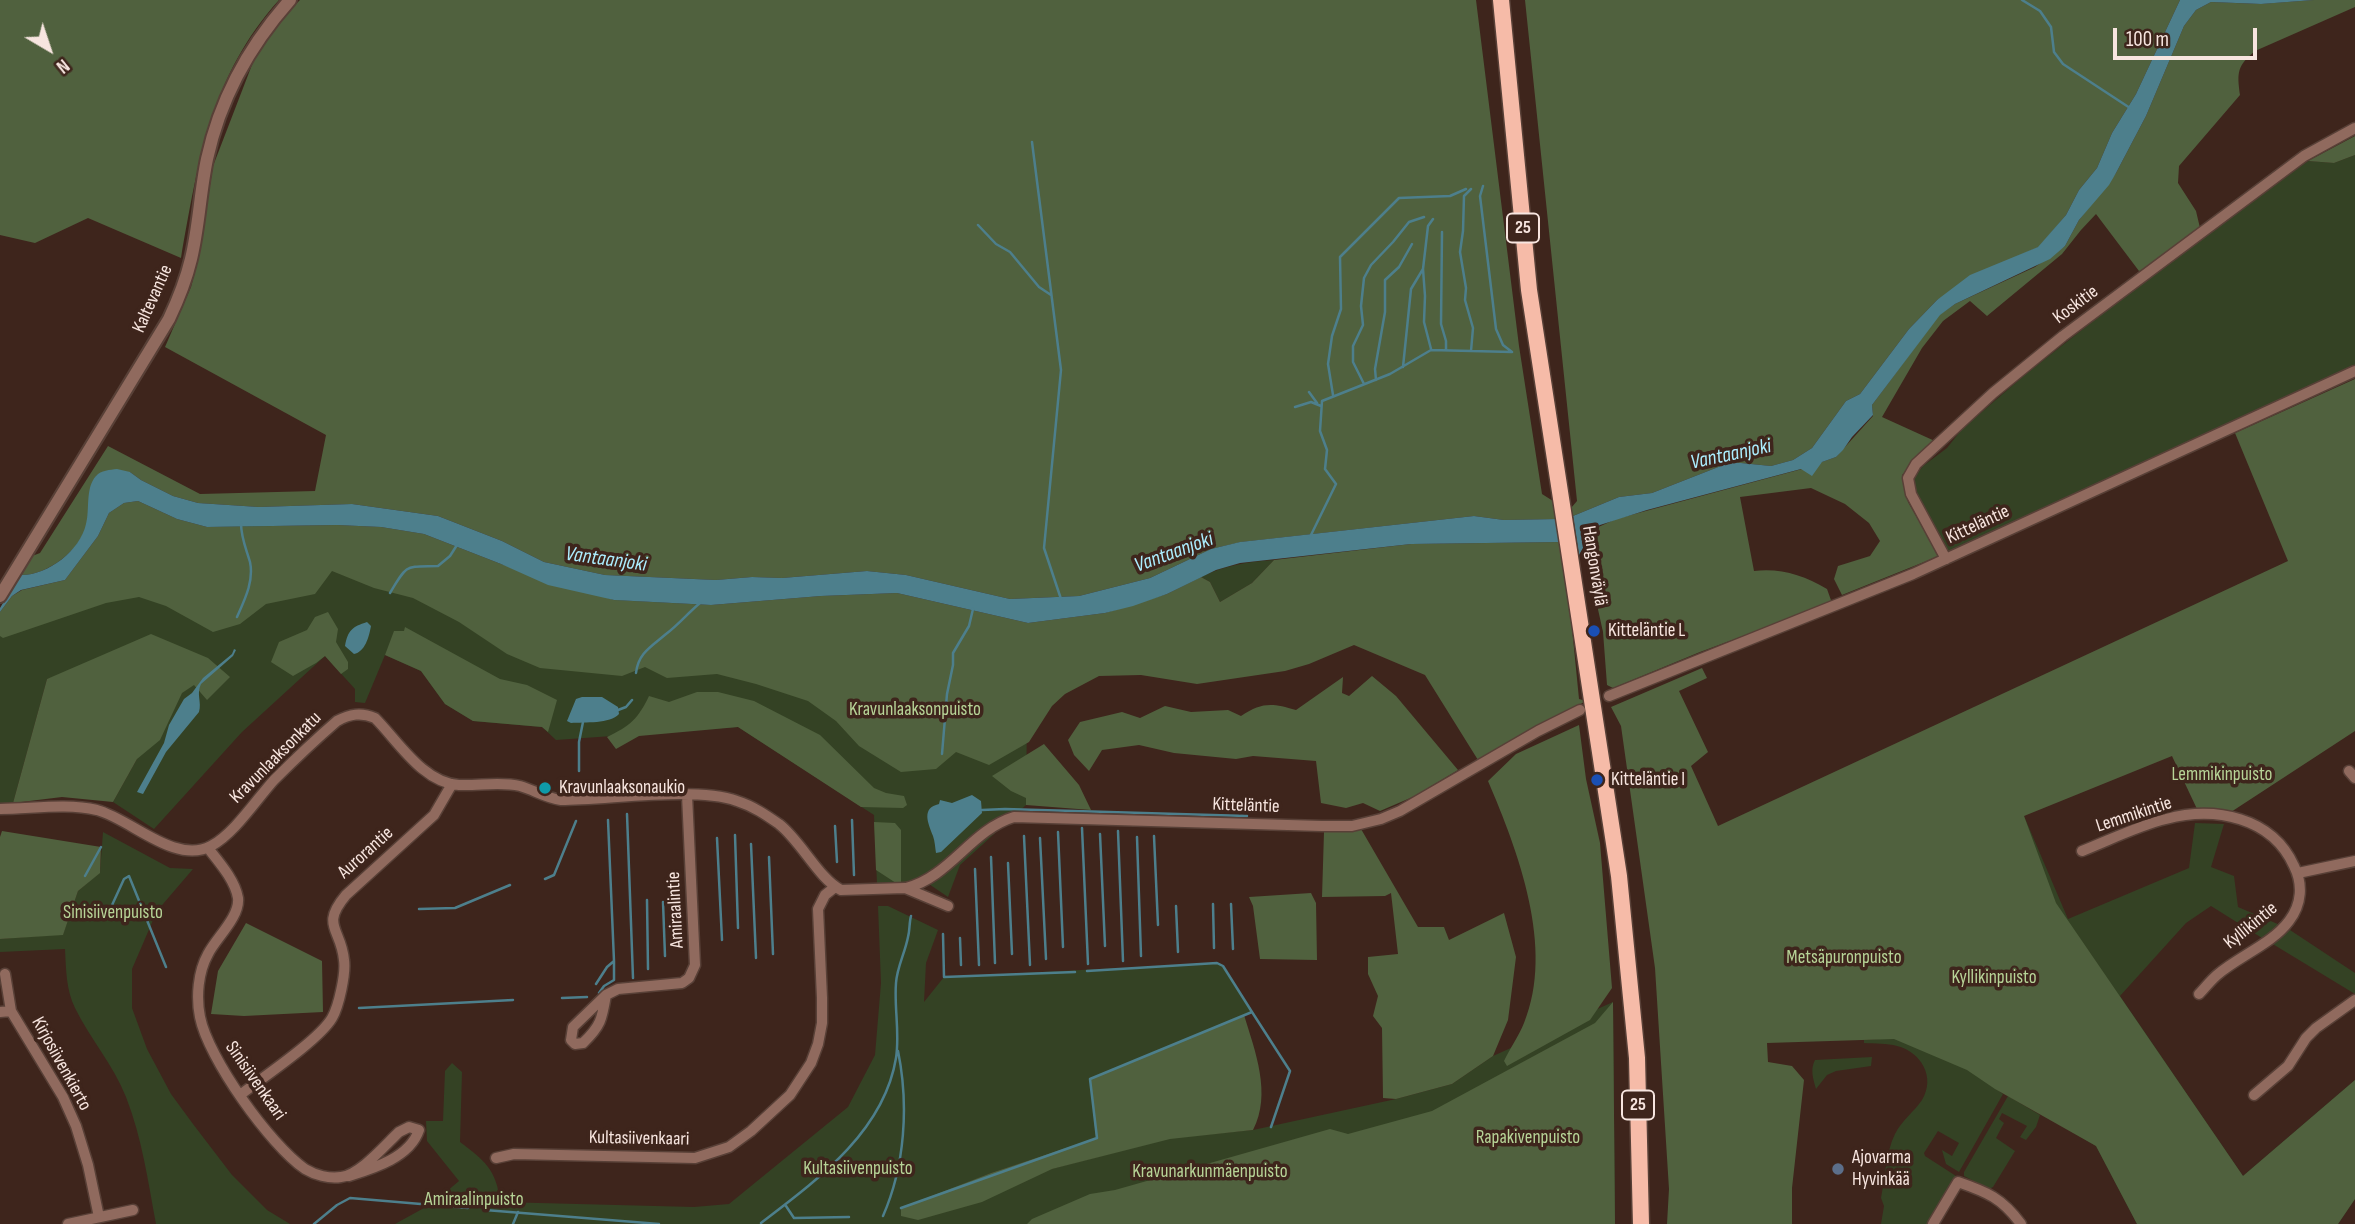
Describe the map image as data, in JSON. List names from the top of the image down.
{
  "streets": {
    "highway": ["25", "Hangonväylä"],
    "street": [
      "Kaltevantie",
      "Koskitie",
      "Kitteläntie",
      "Kravunlaaksonkatu",
      "Lemmikintie",
      "Aurorantie",
      "Amiraalintie",
      "Kyllikintie",
      "Kirjosiivenkierto",
      "Sinisiivenkaari",
      "Kultasiivenkaari"
    ]
  },
  "crossings": [
    ["Koskitie", "Kitteläntie"],
    ["Kravunlaaksonkatu", "Aurorantie"],
    ["Kravunlaaksonkatu", "Amiraalintie"],
    ["Kravunlaaksonkatu", "Sinisiivenkaari"],
    ["Kravunlaaksonkatu", "Kultasiivenkaari"],
    ["Lemmikintie", "Kyllikintie"],
    ["Aurorantie", "Sinisiivenkaari"]
  ],
  "water": ["Vantaanjoki"],
  "parks": [
    "Kravunlaaksonpuisto",
    "Lemmikinpuisto",
    "Sinisiivenpuisto",
    "Metsäpuronpuisto",
    "Kyllikinpuisto",
    "Rapakivenpuisto",
    "Kultasiivenpuisto",
    "Kravunarkunmäenpuisto",
    "Amiraalinpuisto"
  ],
  "places": [
    "Kitteläntie L",
    "Kitteläntie I",
    "Kravunlaaksonaukio",
    "Ajovarma Hyvinkää"
  ],
  "scale_bar": "100 m",
  "north": "bottom right"
}
